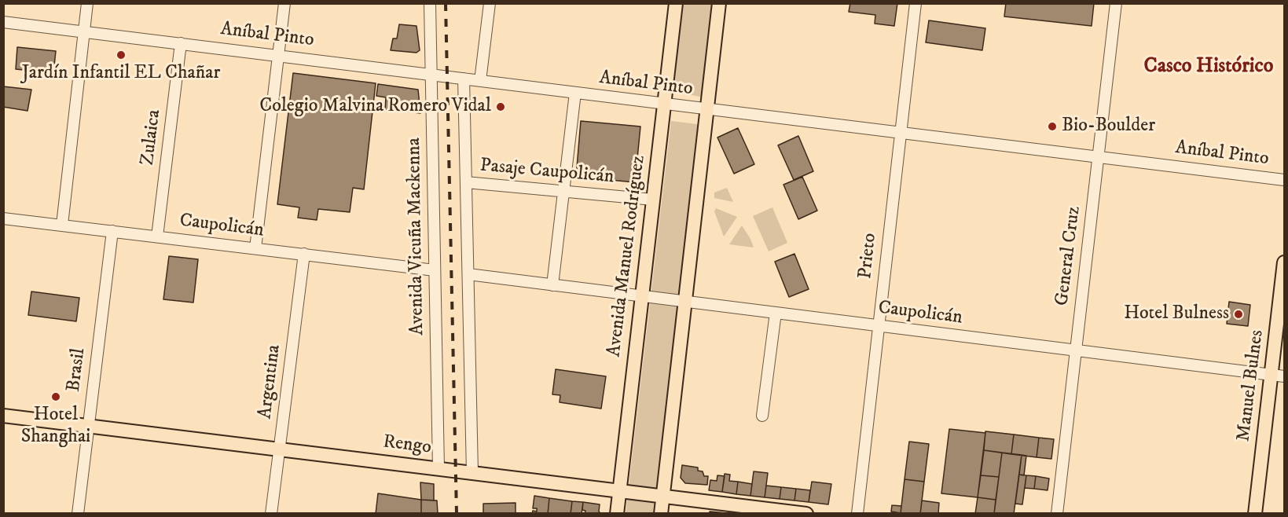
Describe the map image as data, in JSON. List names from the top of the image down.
{
  "streets": {
    "main road": ["Avenida Manuel Rodríguez", "Manuel Bulnes", "Rengo"],
    "street": [
      "Aníbal Pinto",
      "Zulaica",
      "Pasaje Caupolicán",
      "Caupolicán",
      "Avenida Vicuña Mackenna",
      "Prieto",
      "General Cruz",
      "Brasil",
      "Argentina"
    ]
  },
  "crossings": [
    ["Aníbal Pinto", "Zulaica"],
    ["Aníbal Pinto", "Avenida Vicuña Mackenna"],
    ["Aníbal Pinto", "Avenida Manuel Rodríguez"],
    ["Aníbal Pinto", "Prieto"],
    ["Aníbal Pinto", "General Cruz"],
    ["Zulaica", "Caupolicán"],
    ["Pasaje Caupolicán", "Avenida Manuel Rodríguez"],
    ["Caupolicán", "Avenida Vicuña Mackenna"],
    ["Caupolicán", "Avenida Manuel Rodríguez"],
    ["Caupolicán", "Prieto"],
    ["Caupolicán", "General Cruz"],
    ["Caupolicán", "Brasil"],
    ["Caupolicán", "Argentina"],
    ["Caupolicán", "Manuel Bulnes"],
    ["Avenida Vicuña Mackenna", "Rengo"],
    ["Avenida Manuel Rodríguez", "Rengo"],
    ["Brasil", "Rengo"],
    ["Argentina", "Rengo"]
  ],
  "districts": ["Casco Histórico"],
  "places": [
    "Jardín Infantil EL Chañar",
    "Colegio Malvina Romero Vidal",
    "Bio-Boulder",
    "Hotel Bulness",
    "Hotel Shanghai"
  ]
}
